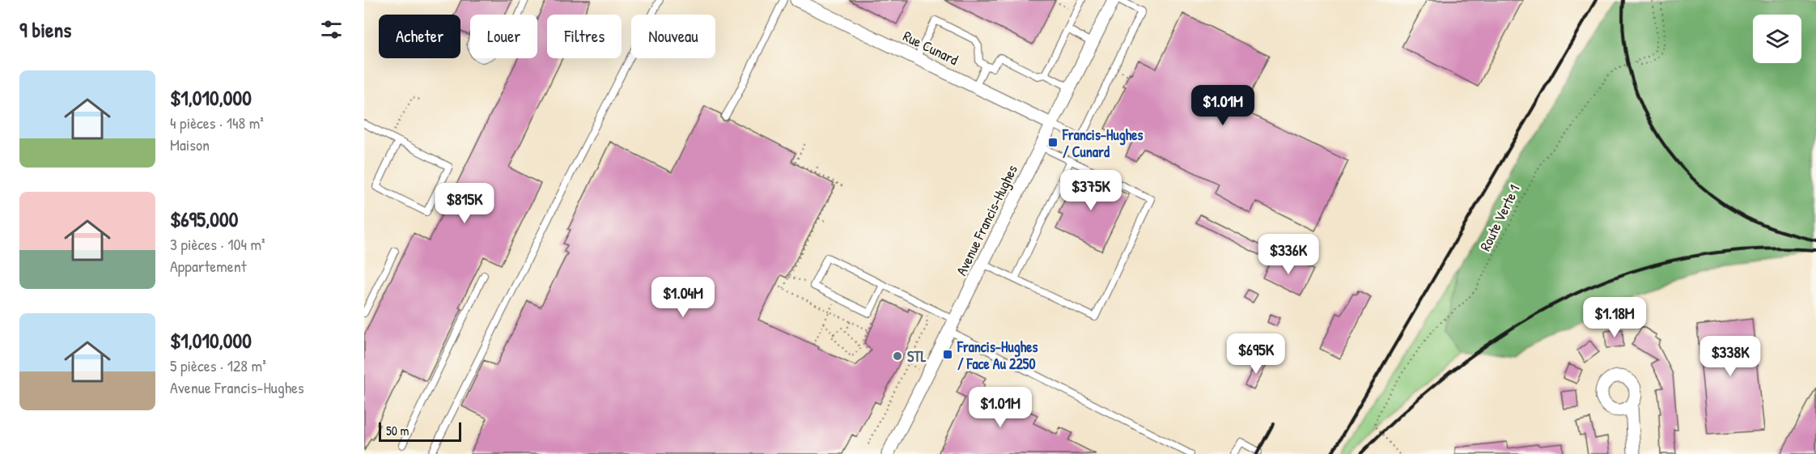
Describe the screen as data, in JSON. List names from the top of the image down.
{
  "streets": {
    "street": ["Rue Cunard", "Avenue Francis-Hughes"],
    "path": ["Route Verte 1"]
  },
  "crossings": [
    ["Rue Cunard", "Avenue Francis-Hughes"]
  ],
  "places": {
    "transit": ["Francis-Hughes / Cunard", "Francis-Hughes / Face Au 2250"],
    "other": ["STL"]
  },
  "scale_bar": "50 m",
  "page": {
    "heading": "9 biens",
    "chip": [
      "Acheter",
      "Louer",
      "Filtres",
      "Nouveau"
    ],
    "list": [
      {
        "name": "$1,010,000",
        "note": "4 pièces · 148 m² · Maison"
      },
      {
        "name": "$695,000",
        "note": "3 pièces · 104 m² · Appartement"
      },
      {
        "name": "$1,010,000",
        "note": "5 pièces · 128 m² · Avenue Francis-Hughes"
      }
    ],
    "price": [
      "$1.01M",
      "$375K",
      "$815K",
      "$336K",
      "$1.04M",
      "$1.18M",
      "$695K",
      "$338K",
      "$1.01M"
    ],
    "scale": "50 m"
  }
}
